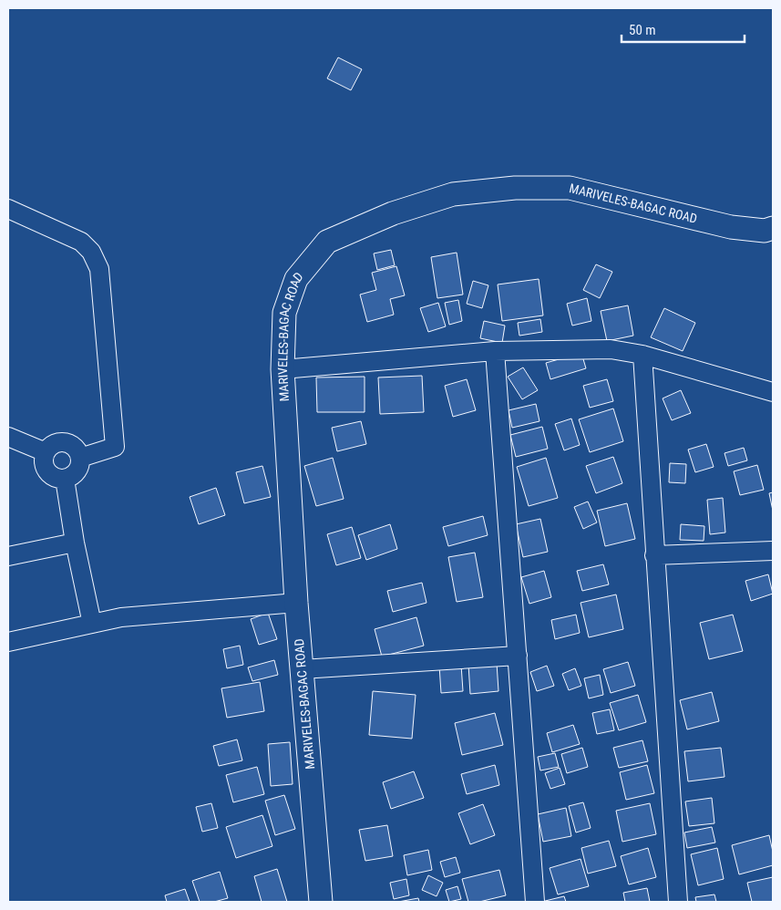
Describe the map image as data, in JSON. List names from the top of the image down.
{
  "streets": {
    "main road": ["MARIVELES-BAGAC ROAD"]
  },
  "scale_bar": "50 m"
}
